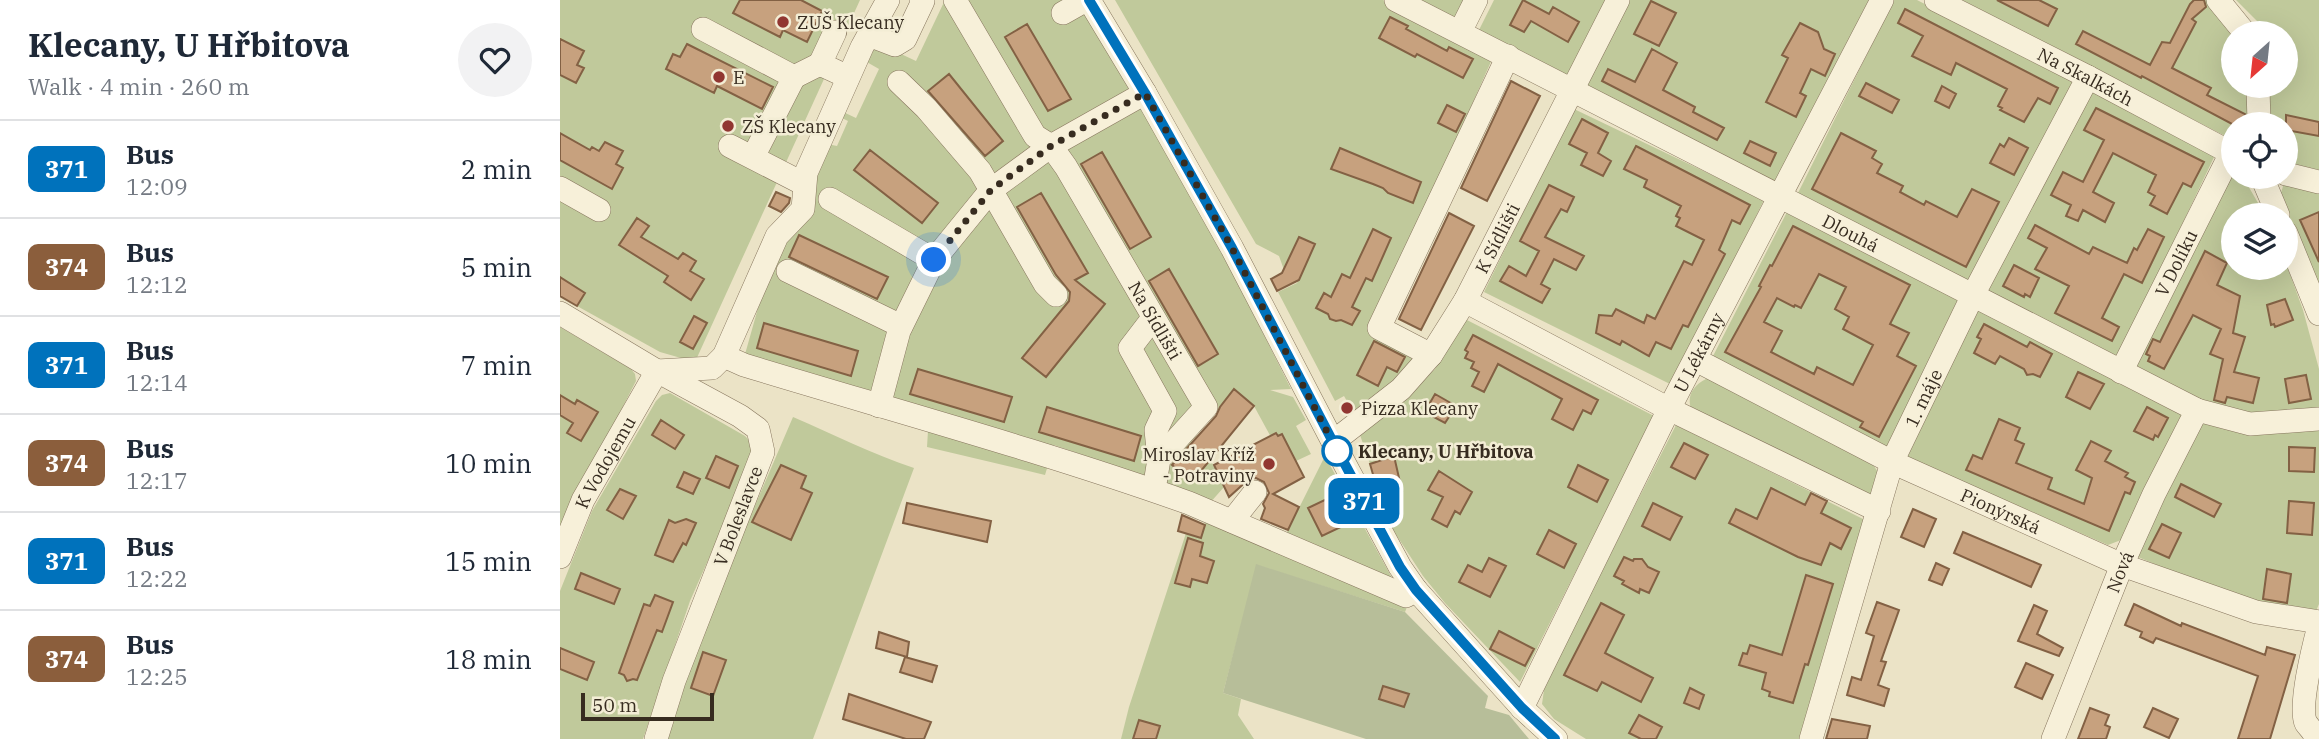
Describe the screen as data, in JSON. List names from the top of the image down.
{
  "streets": {
    "street": [
      "Na Skalkách",
      "Dlouhá",
      "K Sídlišti",
      "V Dolíku",
      "Na Sídlišti",
      "U Lékárny",
      "1. máje",
      "K Vodojemu",
      "Pionýrská",
      "V Boleslavce",
      "Nová"
    ]
  },
  "crossings": [
    ["Na Skalkách", "1. máje"],
    ["Dlouhá", "K Sídlišti"],
    ["Dlouhá", "V Dolíku"],
    ["Dlouhá", "U Lékárny"],
    ["Dlouhá", "1. máje"],
    ["Dlouhá", "Nová"],
    ["U Lékárny", "Pionýrská"],
    ["1. máje", "Pionýrská"],
    ["K Vodojemu", "V Boleslavce"],
    ["Pionýrská", "Nová"]
  ],
  "places": [
    "ZUŠ Klecany",
    "E",
    "ZŠ Klecany",
    "Pizza Klecany",
    "Klecany, U Hřbitova",
    "Miroslav Kříž - Potraviny"
  ],
  "lines": ["bus line 371"],
  "scale_bar": "50 m",
  "north": "bottom left",
  "page": {
    "heading": ["Klecany, U Hřbitova", "Walk · 4 min · 260 m"],
    "on_map": "371",
    "list": [
      {
        "mark": "371",
        "name": "Bus",
        "note": "12:09",
        "value": "2 min"
      },
      {
        "mark": "374",
        "name": "Bus",
        "note": "12:12",
        "value": "5 min"
      },
      {
        "mark": "371",
        "name": "Bus",
        "note": "12:14",
        "value": "7 min"
      },
      {
        "mark": "374",
        "name": "Bus",
        "note": "12:17",
        "value": "10 min"
      },
      {
        "mark": "371",
        "name": "Bus",
        "note": "12:22",
        "value": "15 min"
      },
      {
        "mark": "374",
        "name": "Bus",
        "note": "12:25",
        "value": "18 min"
      }
    ],
    "scale": "50 m"
  }
}
